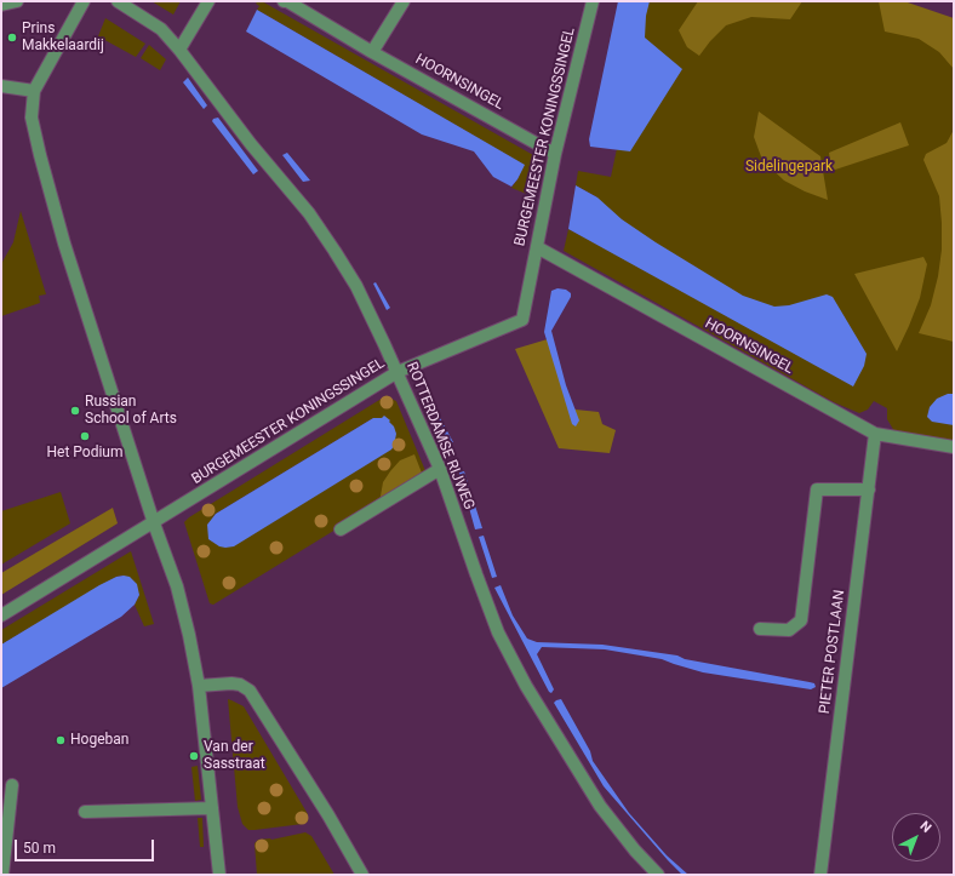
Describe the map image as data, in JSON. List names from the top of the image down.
{
  "streets": {
    "street": [
      "HOORNSINGEL",
      "BURGEMEESTER KONINGSSINGEL",
      "ROTTERDAMSE RIJWEG",
      "PIETER POSTLAAN"
    ]
  },
  "crossings": [
    ["HOORNSINGEL", "BURGEMEESTER KONINGSSINGEL"],
    ["HOORNSINGEL", "PIETER POSTLAAN"],
    ["BURGEMEESTER KONINGSSINGEL", "ROTTERDAMSE RIJWEG"]
  ],
  "parks": ["Sidelingepark"],
  "places": [
    "Prins Makkelaardij",
    "Russian School of Arts",
    "Het Podium",
    "Hogeban",
    "Van der Sasstraat"
  ],
  "scale_bar": "50 m",
  "north": "top right"
}
